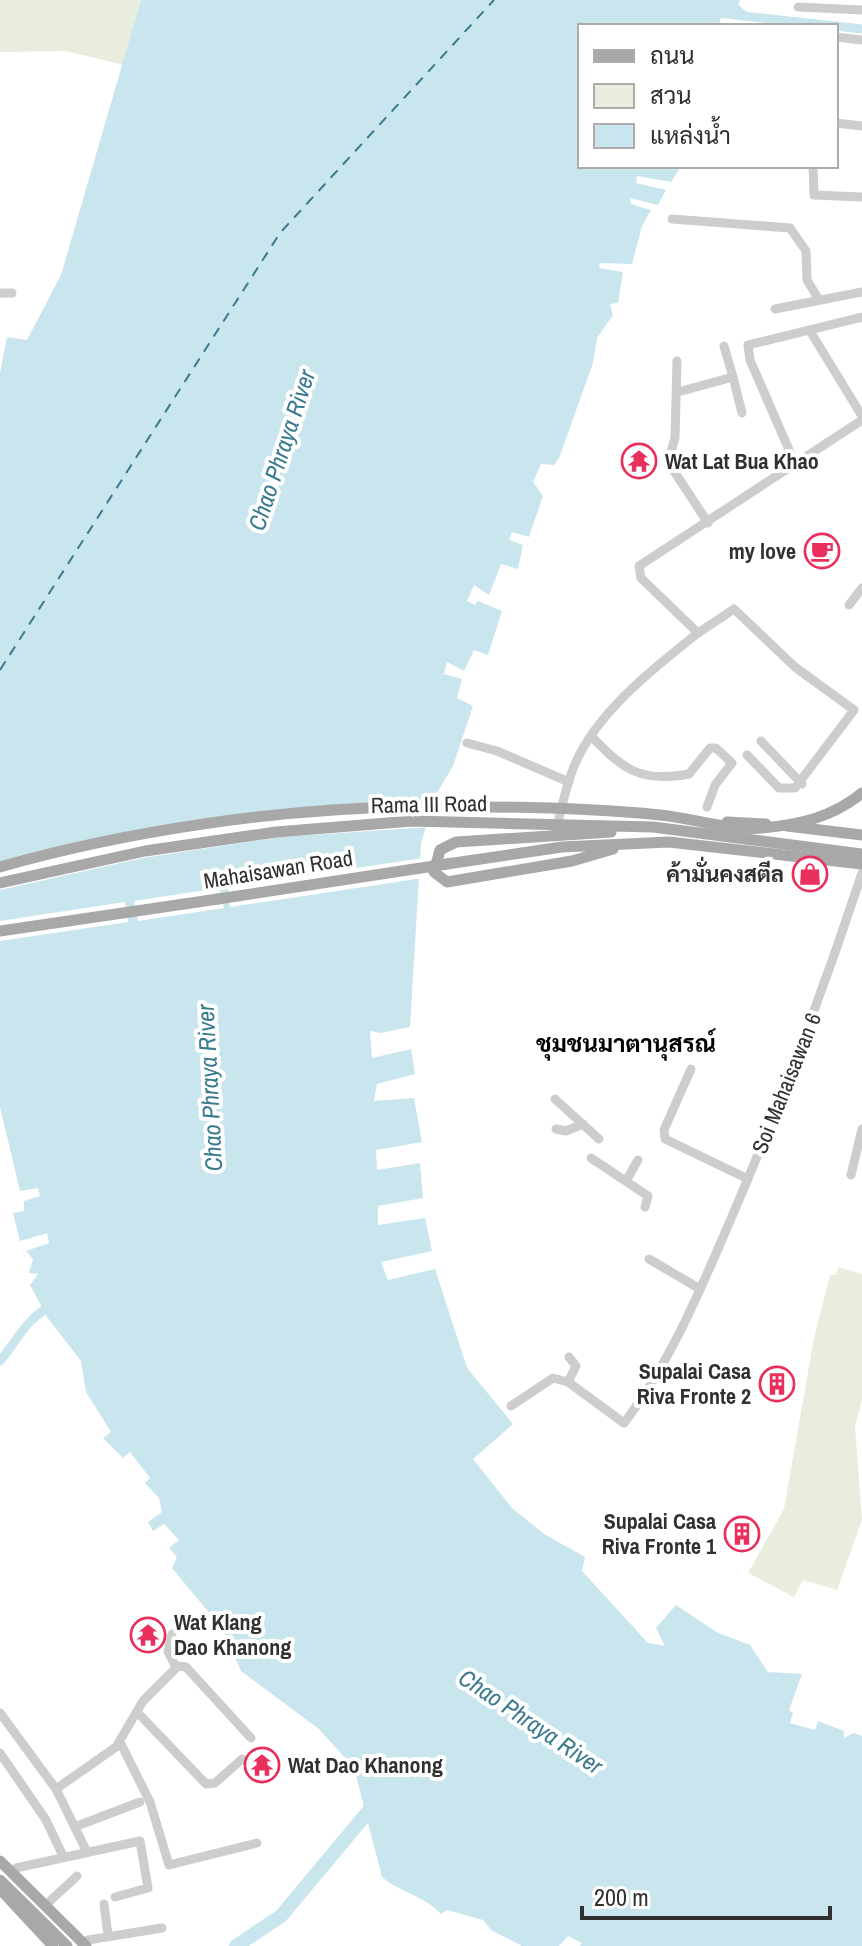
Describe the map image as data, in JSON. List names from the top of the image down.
{
  "streets": {
    "main road": ["Rama III Road", "Mahaisawan Road"],
    "street": ["Soi Mahaisawan 6"]
  },
  "districts": ["ชุมชนมาตานุสรณ์"],
  "water": ["Chao Phraya River"],
  "places": {
    "temple": ["Wat Lat Bua Khao", "Wat Klang Dao Khanong", "Wat Dao Khanong"],
    "cafe": ["my love"],
    "shop": ["ค้ามั่นคงสตีล"],
    "building": ["Supalai Casa Riva Fronte 2", "Supalai Casa Riva Fronte 1"]
  },
  "legend": ["ถนน", "สวน", "แหล่งน้ำ"],
  "scale_bar": "200 m"
}
